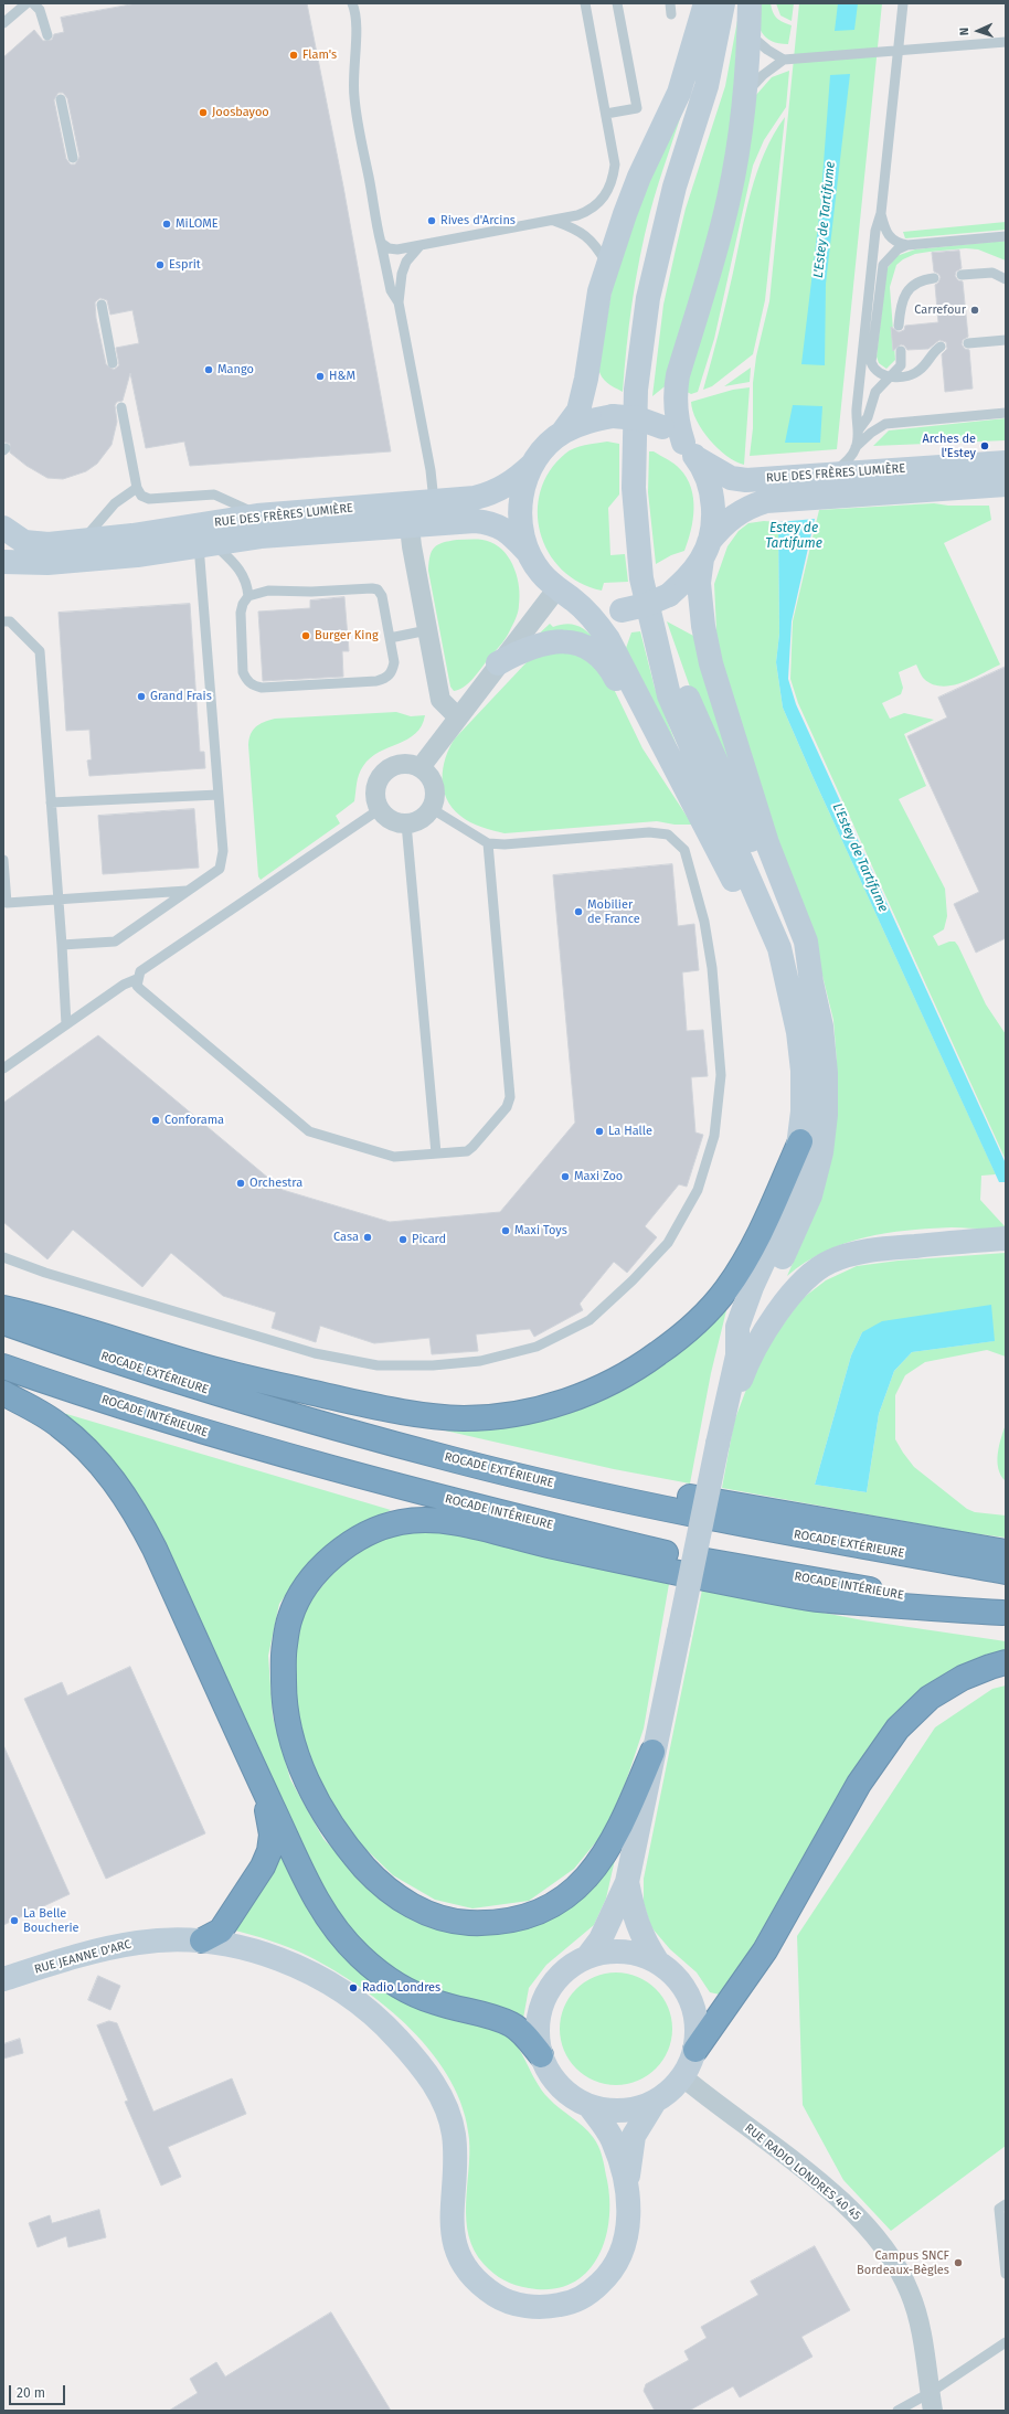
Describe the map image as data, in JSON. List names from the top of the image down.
{
  "streets": {
    "highway": ["ROCADE EXTÉRIEURE", "ROCADE INTÉRIEURE"],
    "main road": ["RUE DES FRÈRES LUMIÈRE", "RUE JEANNE D'ARC"],
    "street": ["RUE RADIO LONDRES 40 45"]
  },
  "water": ["L'Estey de Tartifume", "Estey de Tartifume"],
  "places": [
    "Flam's",
    "Joosbayoo",
    "Rives d'Arcins",
    "MiLOME",
    "Esprit",
    "Carrefour",
    "Mango",
    "H&M",
    "Arches de l'Estey",
    "Burger King",
    "Grand Frais",
    "Mobilier de France",
    "Conforama",
    "La Halle",
    "Maxi Zoo",
    "Orchestra",
    "Maxi Toys",
    "Casa",
    "Picard",
    "La Belle Boucherie",
    "Radio Londres",
    "Campus SNCF Bordeaux-Bègles"
  ],
  "scale_bar": "20 m",
  "north": "left"
}
